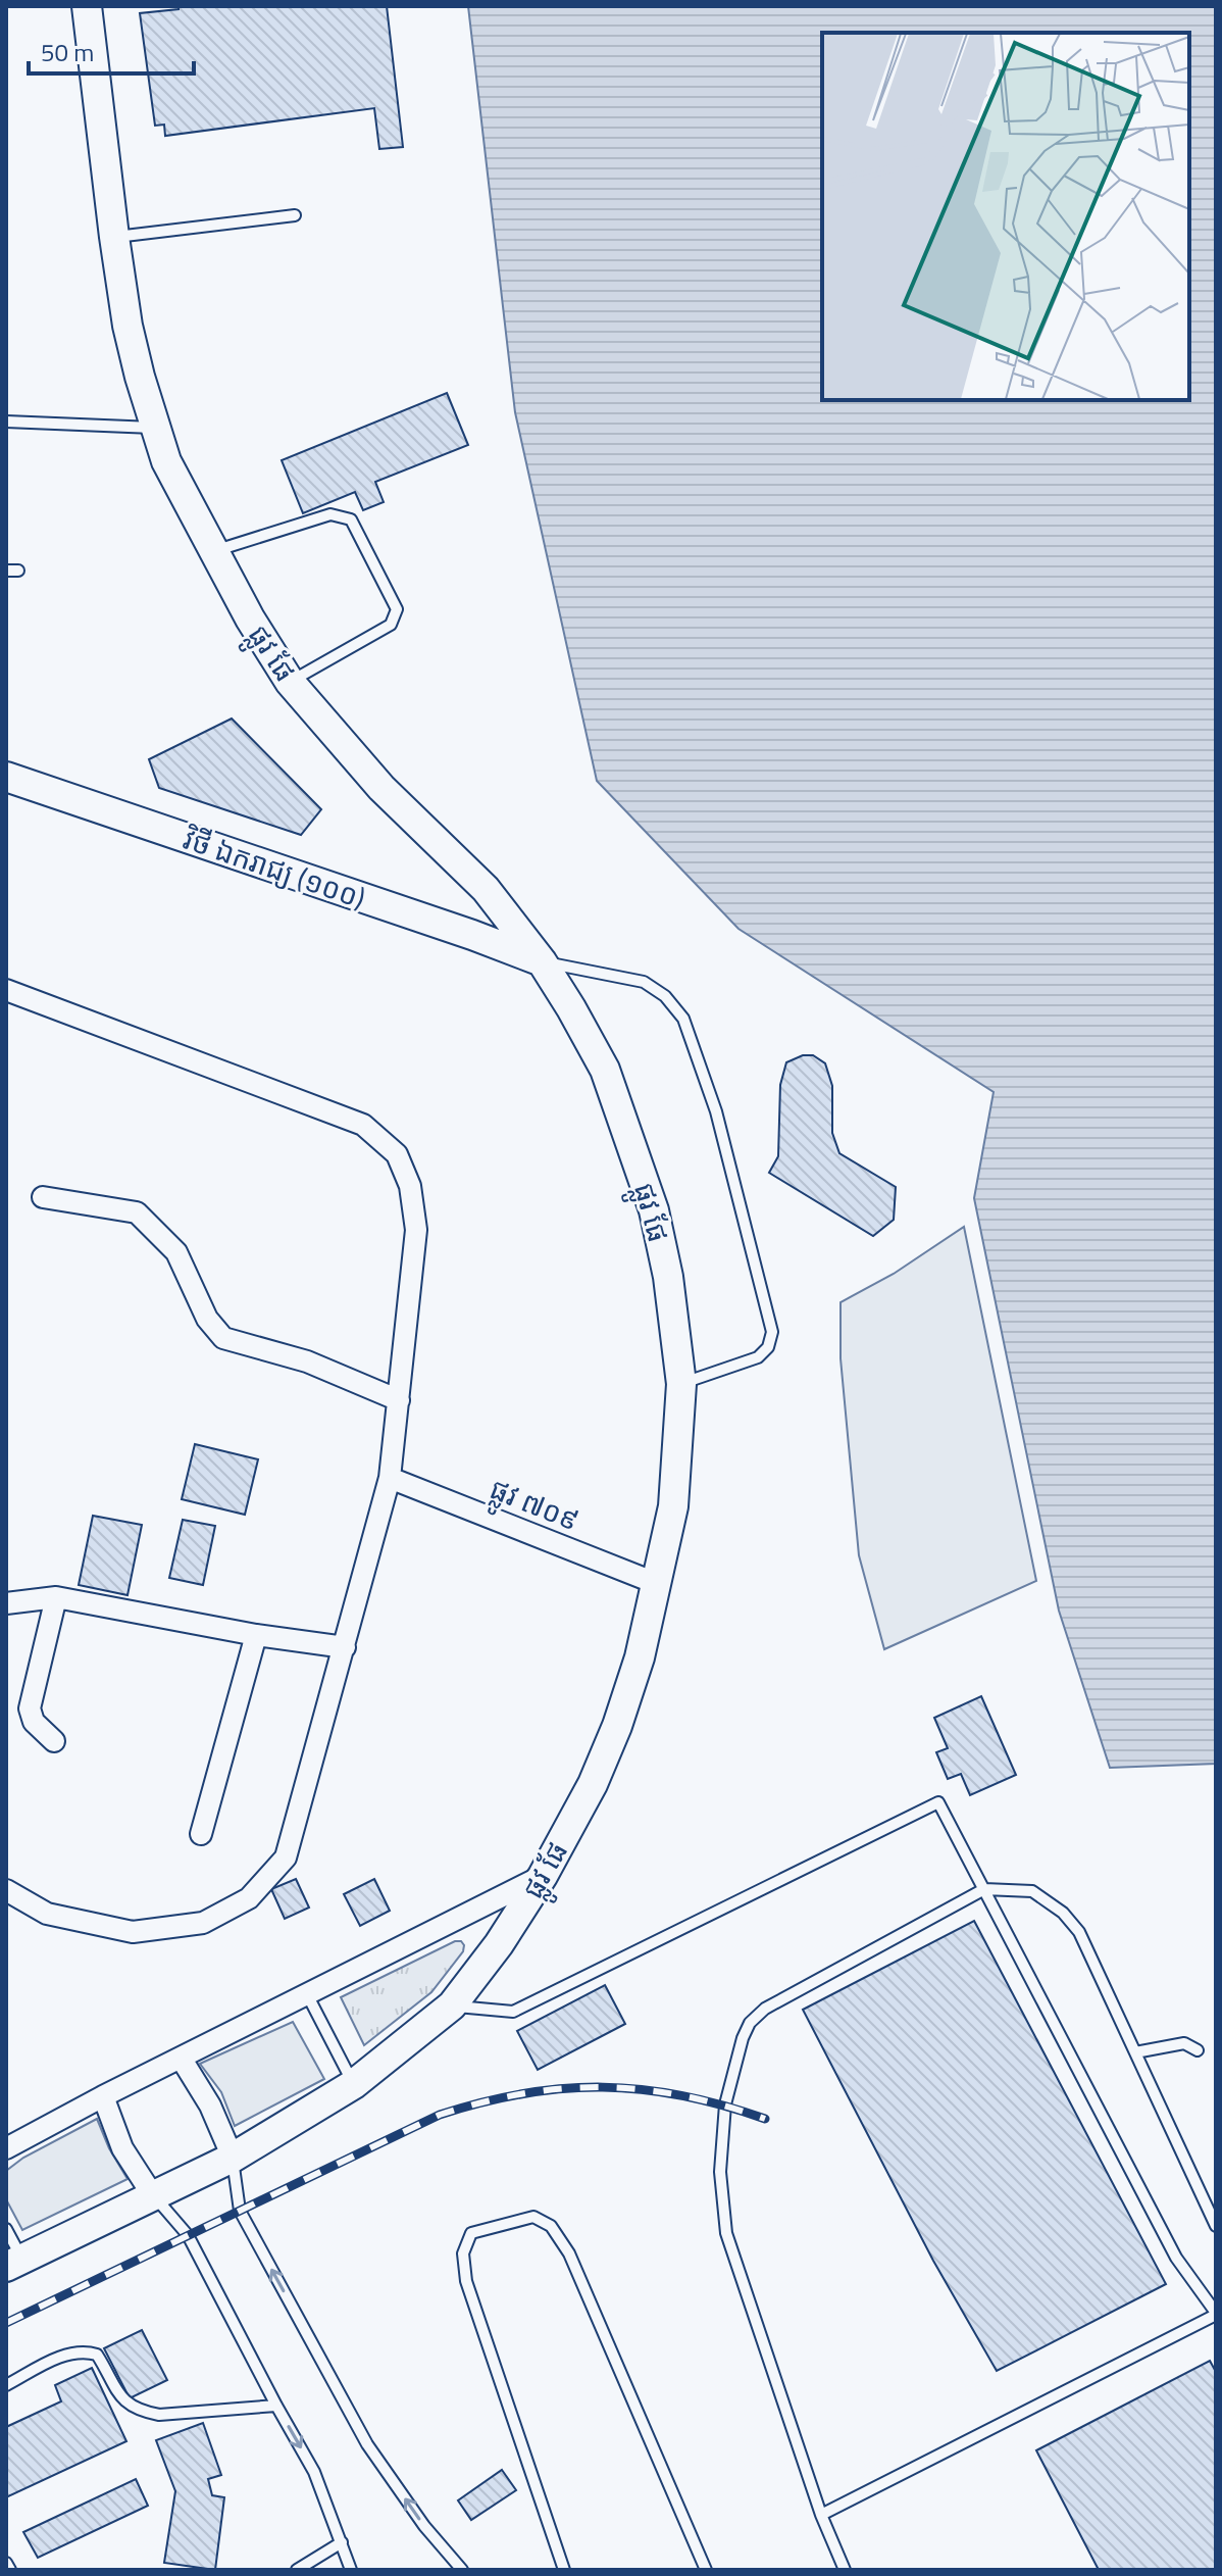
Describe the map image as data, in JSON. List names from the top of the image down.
{
  "streets": {
    "street": ["ផ្លូវ ផែ", "វិថី ឯករាជ្យ (១០០)", "ផ្លូវ ៧០៩"]
  },
  "crossings": [
    ["ផ្លូវ ផែ", "វិថី ឯករាជ្យ (១០០)"],
    ["ផ្លូវ ផែ", "ផ្លូវ ៧០៩"]
  ],
  "scale_bar": "50 m"
}
